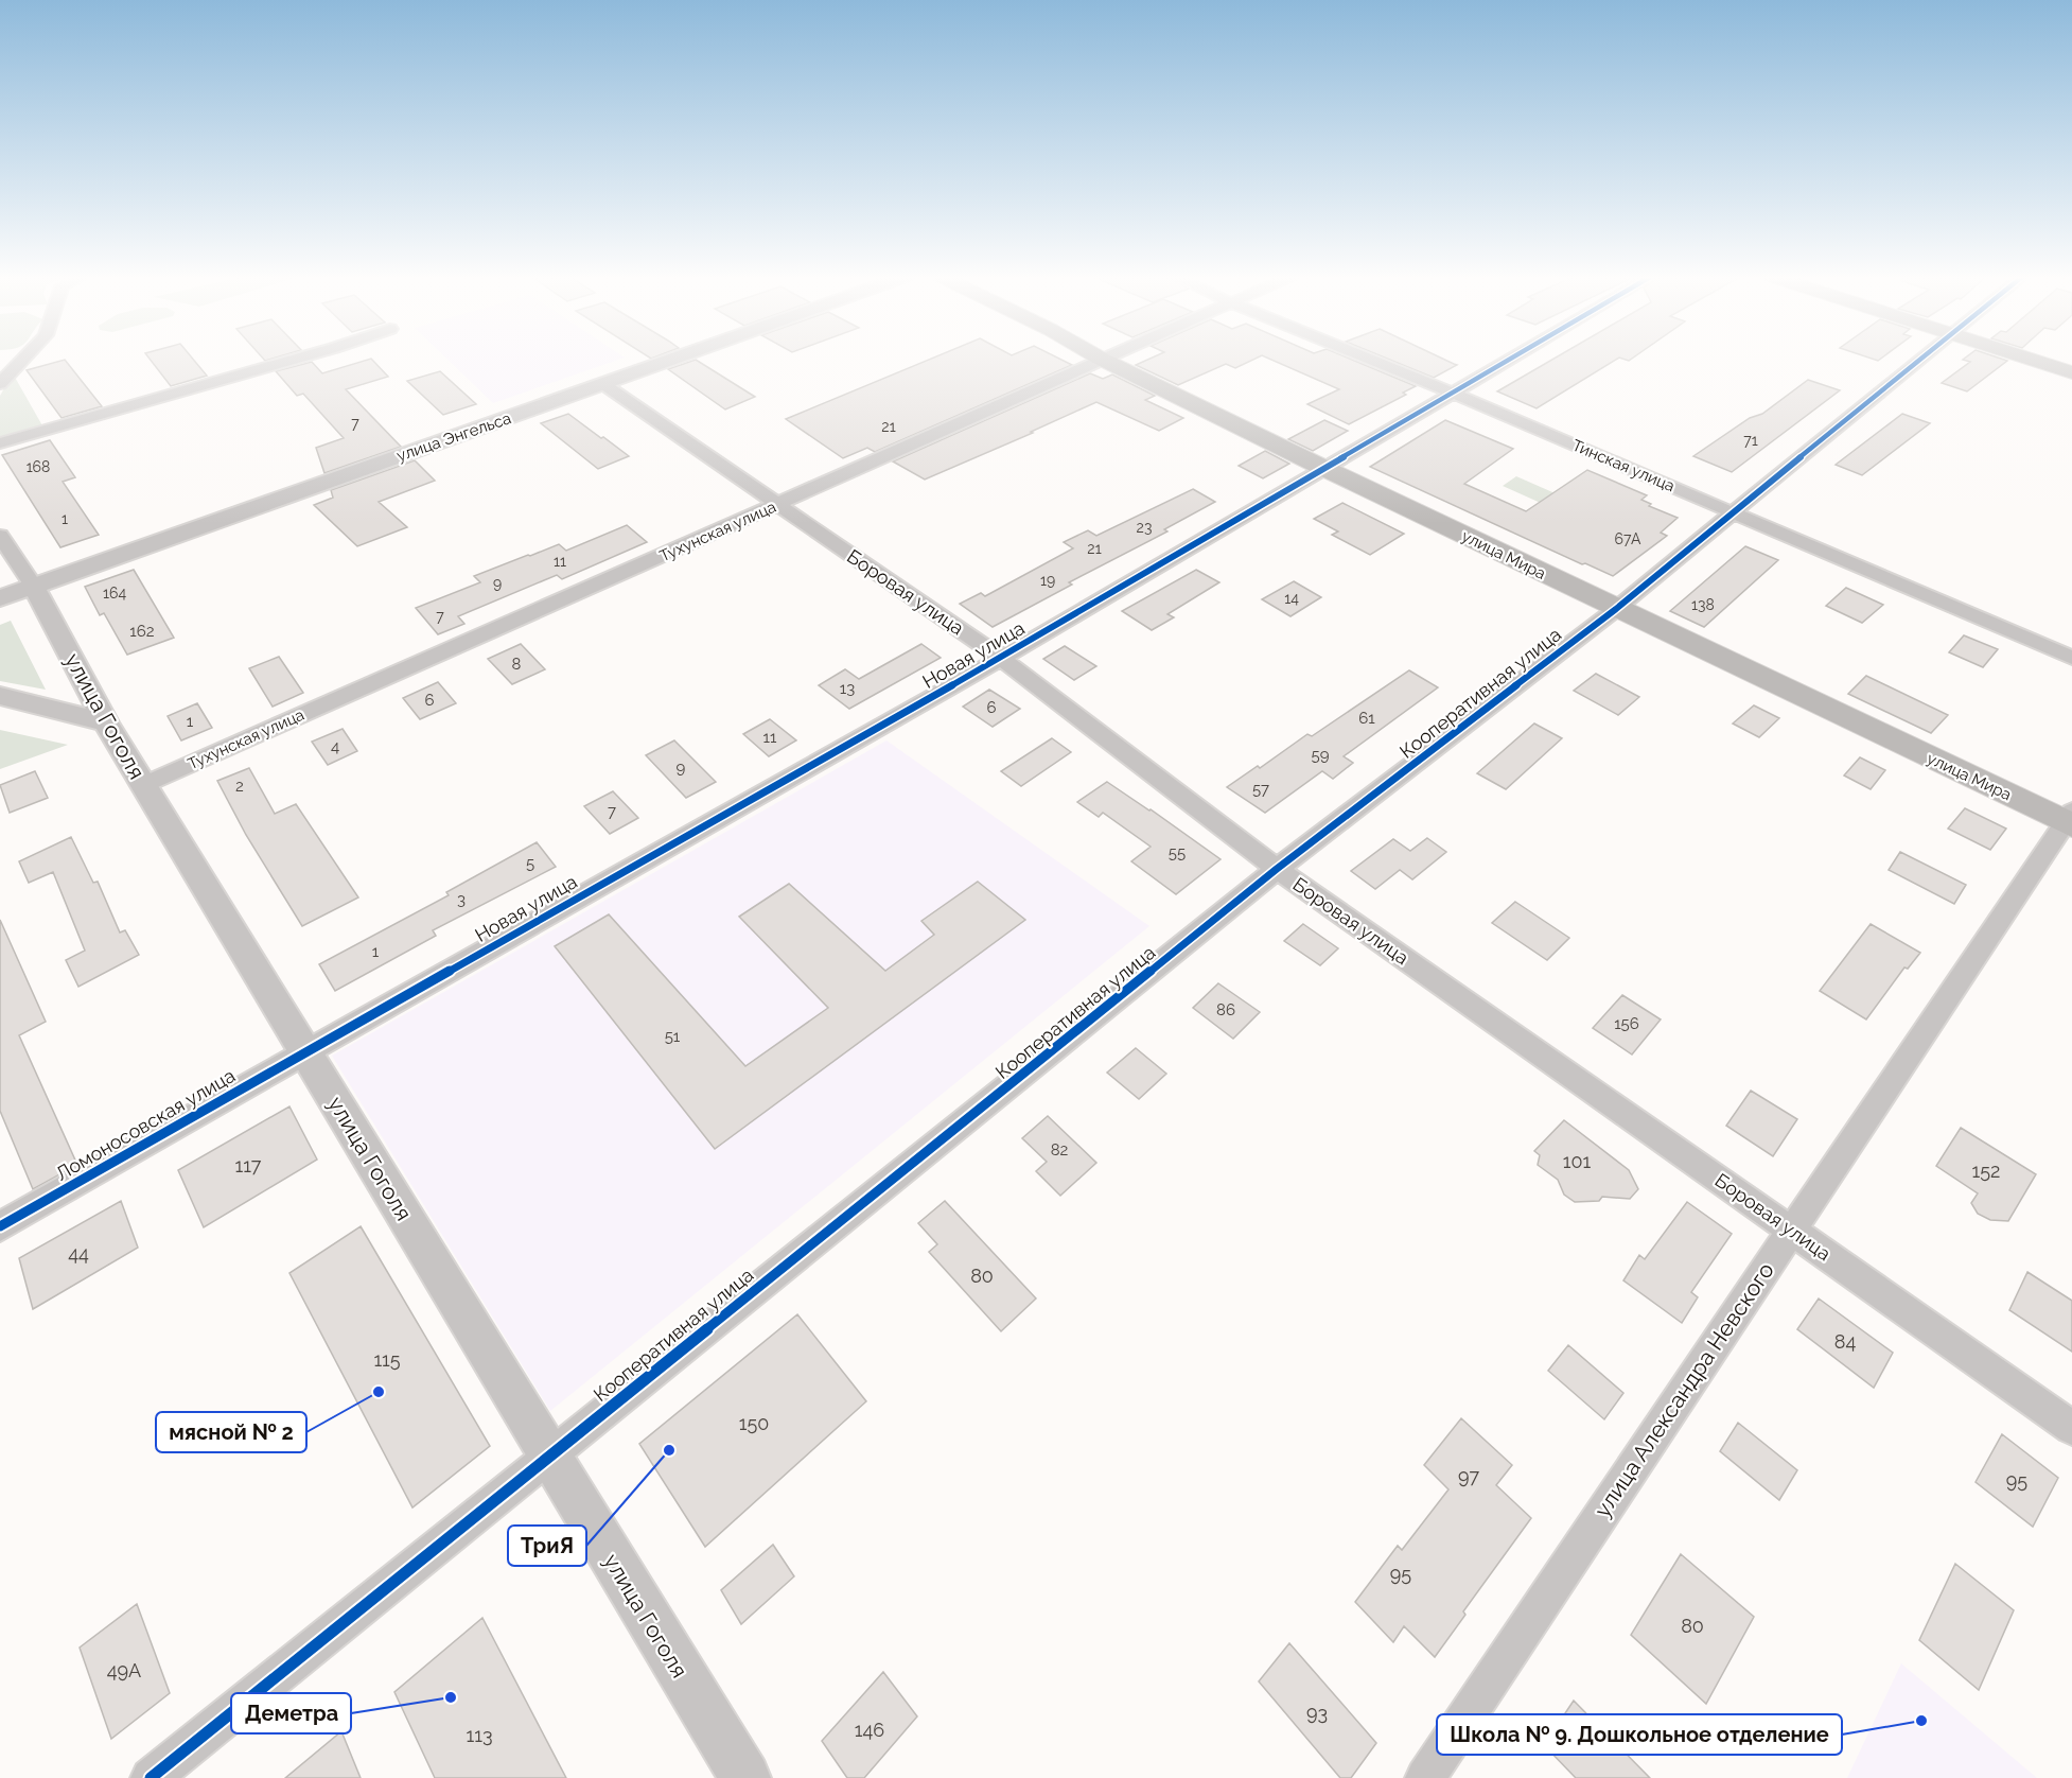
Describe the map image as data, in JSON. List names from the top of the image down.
{
  "streets": {
    "main road": ["улица Мира"],
    "street": [
      "улица Энгельса",
      "Тинская улица",
      "Тухунская улица",
      "Боровая улица",
      "Новая улица",
      "Кооперативная улица",
      "улица Гоголя",
      "Ломоносовская улица",
      "улица Александра Невского"
    ]
  },
  "crossings": [
    ["улица Энгельса", "Боровая улица"],
    ["улица Энгельса", "улица Гоголя"],
    ["Тинская улица", "Новая улица"],
    ["Тинская улица", "Кооперативная улица"],
    ["Тухунская улица", "улица Мира"],
    ["Тухунская улица", "Боровая улица"],
    ["Тухунская улица", "улица Гоголя"],
    ["улица Мира", "Новая улица"],
    ["улица Мира", "Кооперативная улица"],
    ["улица Мира", "улица Александра Невского"],
    ["Боровая улица", "Новая улица"],
    ["Боровая улица", "Кооперативная улица"],
    ["Боровая улица", "улица Александра Невского"],
    ["Новая улица", "улица Гоголя"],
    ["Новая улица", "Ломоносовская улица"],
    ["Кооперативная улица", "улица Гоголя"],
    ["улица Гоголя", "Ломоносовская улица"]
  ],
  "places": [
    "мясной № 2",
    "ТриЯ",
    "Деметра",
    "Школа № 9. Дошкольное отделение"
  ],
  "house_numbers": [
    "7",
    "21",
    "71",
    "168",
    "1",
    "23",
    "67А",
    "21",
    "11",
    "19",
    "9",
    "164",
    "14",
    "138",
    "7",
    "162",
    "8",
    "13",
    "6",
    "6",
    "61",
    "1",
    "11",
    "4",
    "59",
    "9",
    "2",
    "57",
    "7",
    "55",
    "5",
    "3",
    "1",
    "86",
    "156",
    "51",
    "82",
    "101",
    "117",
    "152",
    "44",
    "80",
    "84",
    "115",
    "150",
    "97",
    "95",
    "95",
    "80",
    "49А",
    "93",
    "146",
    "113"
  ]
}
